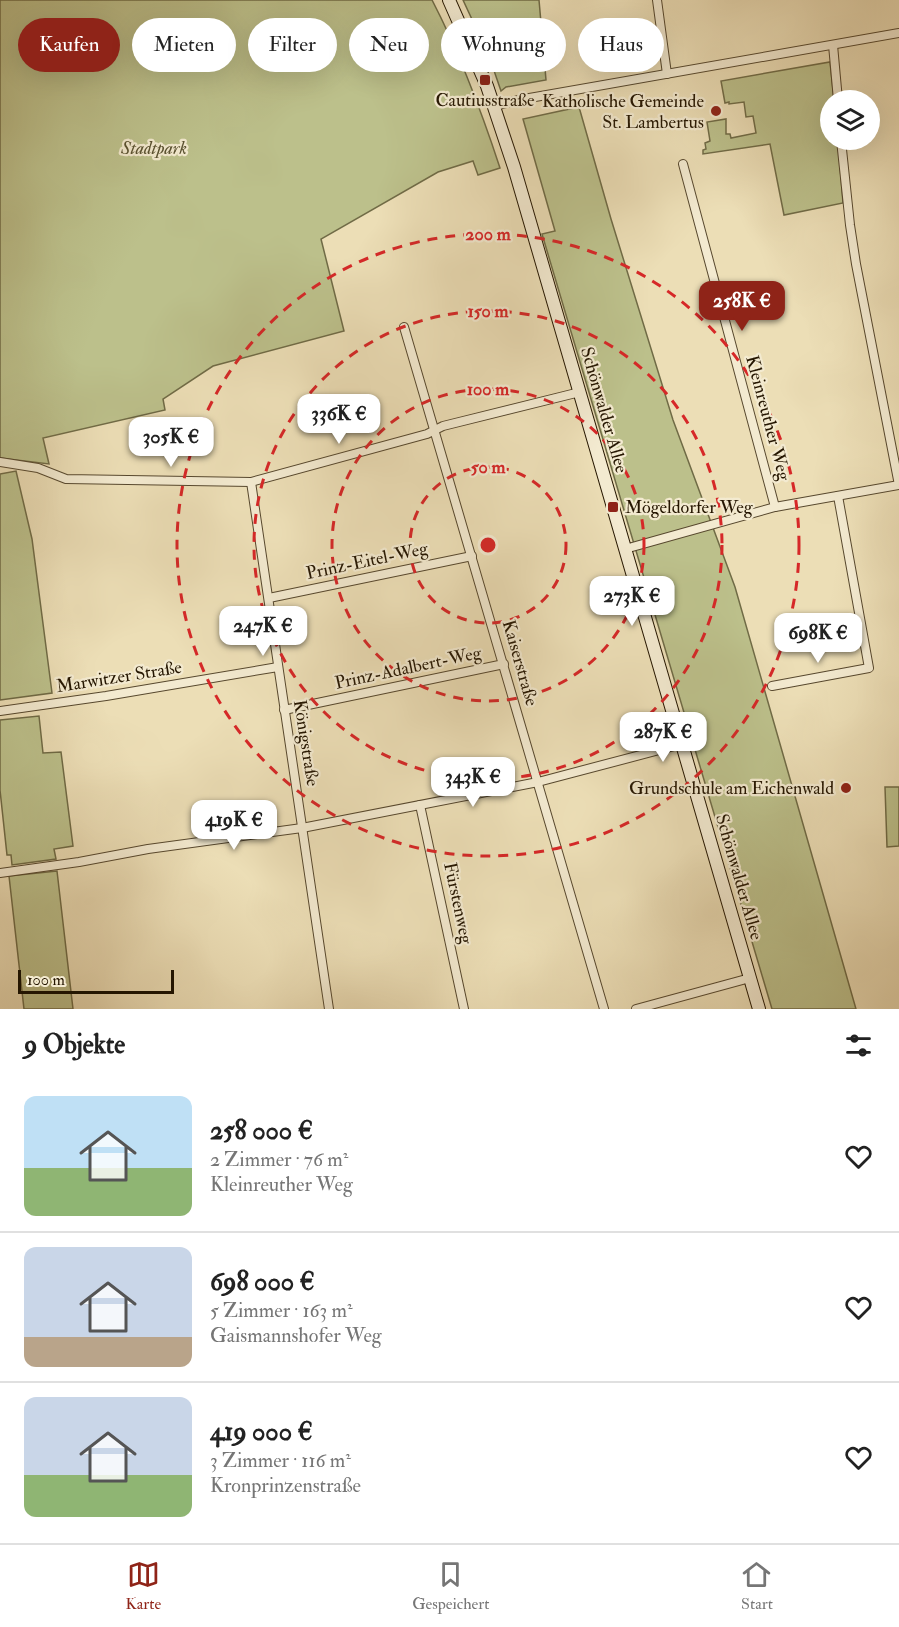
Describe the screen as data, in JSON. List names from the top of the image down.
{
  "streets": {
    "main road": ["Schönwalder Allee"],
    "street": [
      "Kleinreuther Weg",
      "Prinz-Eitel-Weg",
      "Kaiserstraße",
      "Prinz-Adalbert-Weg",
      "Marwitzer Straße",
      "Königstraße",
      "Fürstenweg"
    ]
  },
  "crossings": [
    ["Prinz-Eitel-Weg", "Kaiserstraße"],
    ["Prinz-Eitel-Weg", "Königstraße"],
    ["Kaiserstraße", "Prinz-Adalbert-Weg"],
    ["Prinz-Adalbert-Weg", "Königstraße"],
    ["Marwitzer Straße", "Königstraße"]
  ],
  "parks": ["Stadtpark"],
  "places": {
    "transit": ["Cautiusstraße", "Mögeldorfer Weg"],
    "other": ["Katholische Gemeinde St. Lambertus", "Grundschule am Eichenwald"]
  },
  "scale_bar": "100 m",
  "page": {
    "chip": [
      "Kaufen",
      "Mieten",
      "Filter",
      "Neu",
      "Wohnung",
      "Haus"
    ],
    "price": [
      "258K €",
      "336K €",
      "305K €",
      "273K €",
      "247K €",
      "698K €",
      "287K €",
      "343K €",
      "419K €"
    ],
    "scale": "100 m",
    "heading": "9 Objekte",
    "list": [
      {
        "name": "258 000 €",
        "note": "2 Zimmer · 76 m² · Kleinreuther Weg"
      },
      {
        "name": "698 000 €",
        "note": "5 Zimmer · 163 m² · Gaismannshofer Weg"
      },
      {
        "name": "419 000 €",
        "note": "3 Zimmer · 116 m² · Kronprinzenstraße"
      }
    ],
    "tabs": ["Karte", "Gespeichert", "Start"]
  },
  "rings": [
    "200 m",
    "150 m",
    "100 m",
    "50 m"
  ]
}
